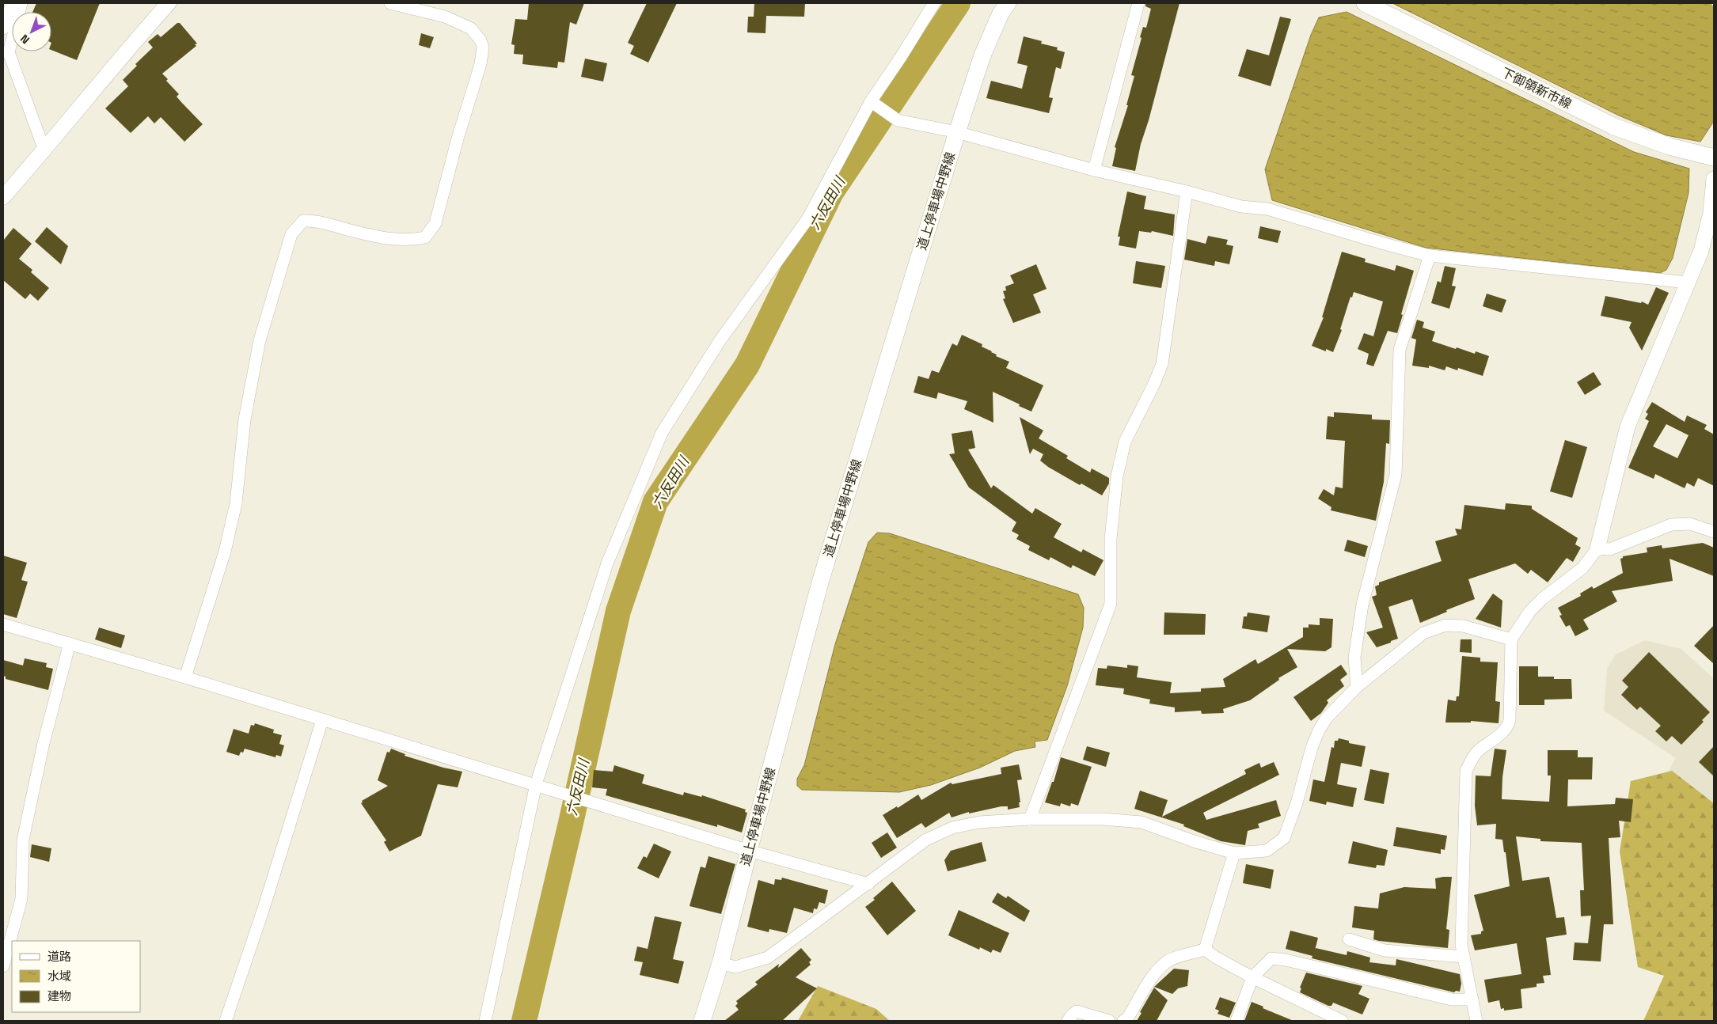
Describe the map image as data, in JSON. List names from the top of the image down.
{
  "streets": {
    "main road": ["下御領新市線", "道上停車場中野線"]
  },
  "water": ["六反田川"],
  "legend": ["道路", "水域", "建物"],
  "north": "bottom left"
}
